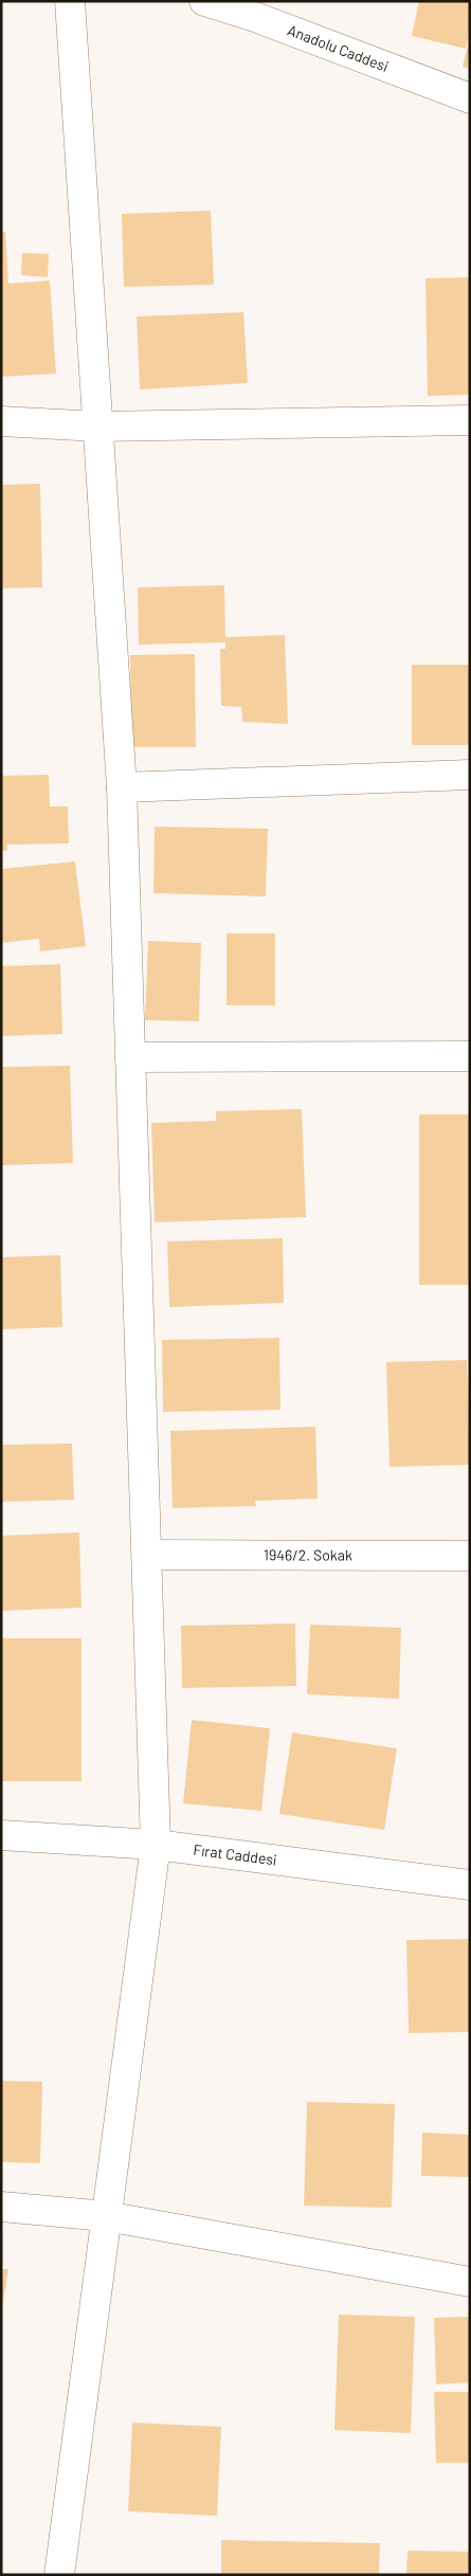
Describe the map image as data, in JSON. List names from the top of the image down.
{
  "streets": {
    "street": ["Anadolu Caddesi", "1946/2. Sokak", "Fırat Caddesi"]
  }
}
